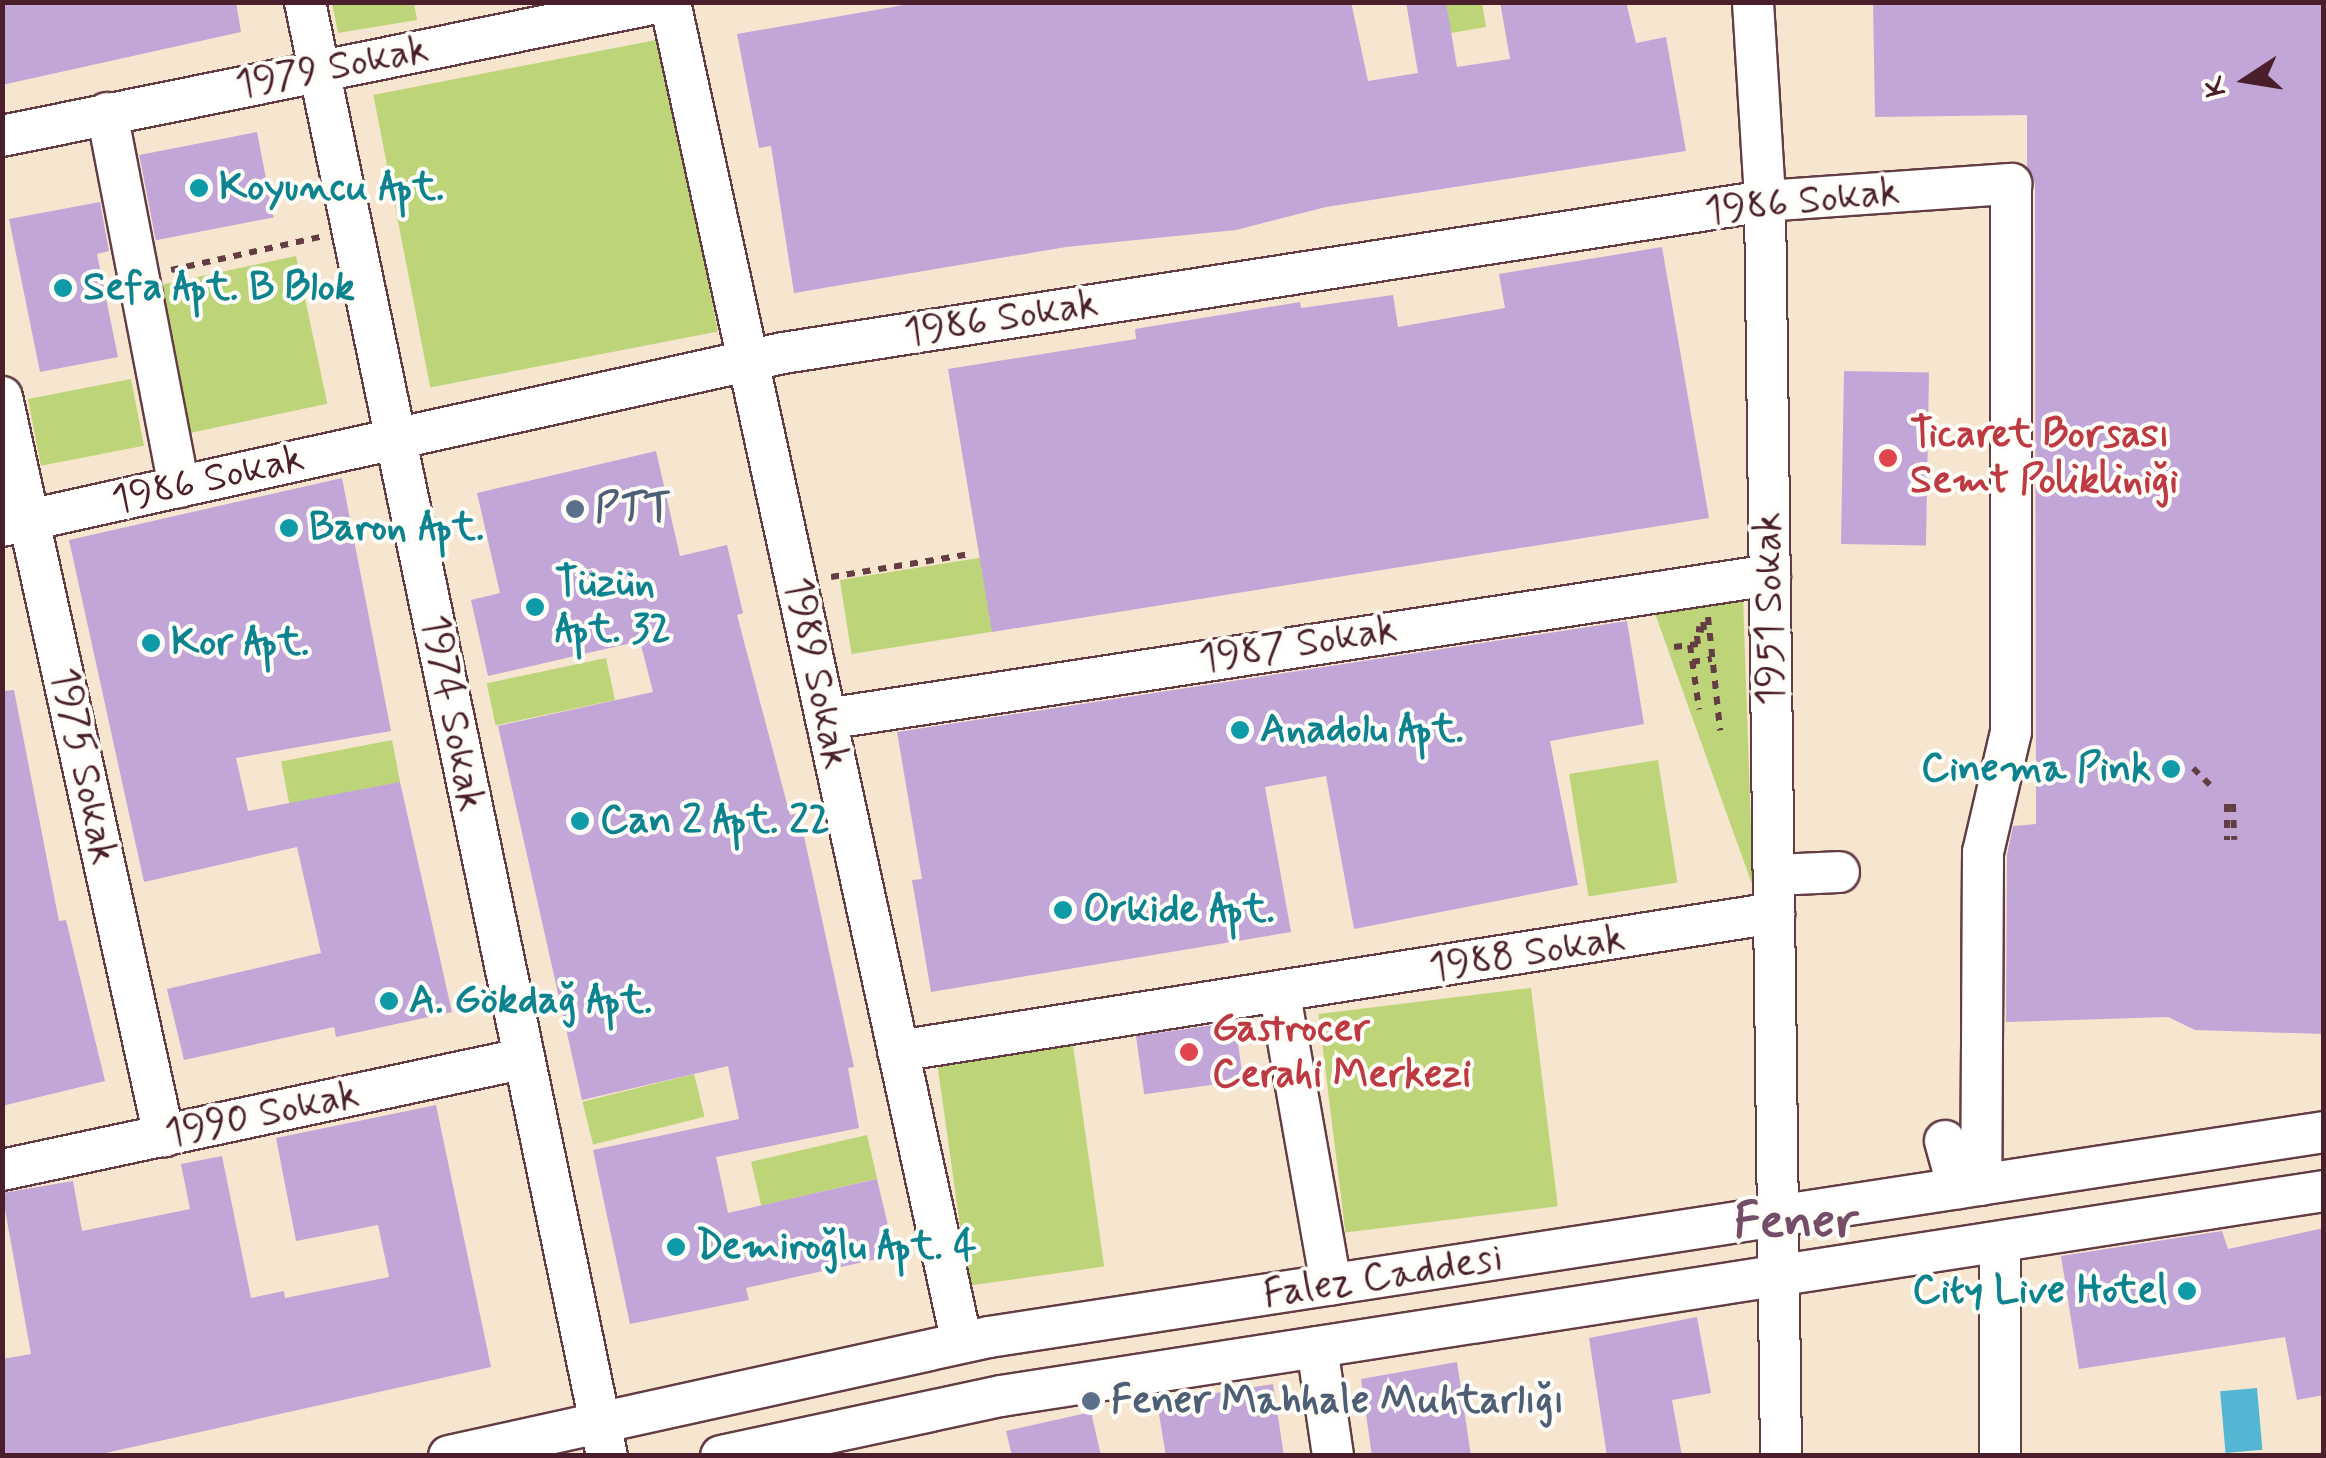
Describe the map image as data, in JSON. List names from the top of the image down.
{
  "streets": {
    "street": [
      "1979 Sokak",
      "1986 Sokak",
      "1951 Sokak",
      "1987 Sokak",
      "1989 Sokak",
      "1974 Sokak",
      "1975 Sokak",
      "1988 Sokak",
      "1990 Sokak",
      "Falez Caddesi"
    ]
  },
  "crossings": [
    ["1979 Sokak", "1974 Sokak"],
    ["1986 Sokak", "1951 Sokak"],
    ["1986 Sokak", "1989 Sokak"],
    ["1986 Sokak", "1974 Sokak"],
    ["1986 Sokak", "1975 Sokak"],
    ["1986 Sokak", "Falez Caddesi"],
    ["1951 Sokak", "1987 Sokak"],
    ["1951 Sokak", "1988 Sokak"],
    ["1951 Sokak", "Falez Caddesi"],
    ["1987 Sokak", "1989 Sokak"],
    ["1989 Sokak", "1988 Sokak"],
    ["1989 Sokak", "Falez Caddesi"],
    ["1974 Sokak", "1990 Sokak"],
    ["1974 Sokak", "Falez Caddesi"],
    ["1975 Sokak", "1990 Sokak"]
  ],
  "districts": ["Fener"],
  "places": [
    "Koyuncu Apt.",
    "Sefa Apt. B Blok",
    "Ticaret Borsası Semt Polikliniği",
    "PTT",
    "Baron Apt.",
    "Tüzün Apt. 32",
    "Kor Apt.",
    "Anadolu Apt.",
    "Cinema Pink",
    "Can 2 Apt. 22",
    "Orkide Apt.",
    "A. Gökdağ Apt.",
    "Gastrocer Cerahi Merkezi",
    "Demiroğlu Apt. 4",
    "City Live Hotel",
    "Fener Mahhale Muhtarlığı"
  ],
  "north": "left"
}
